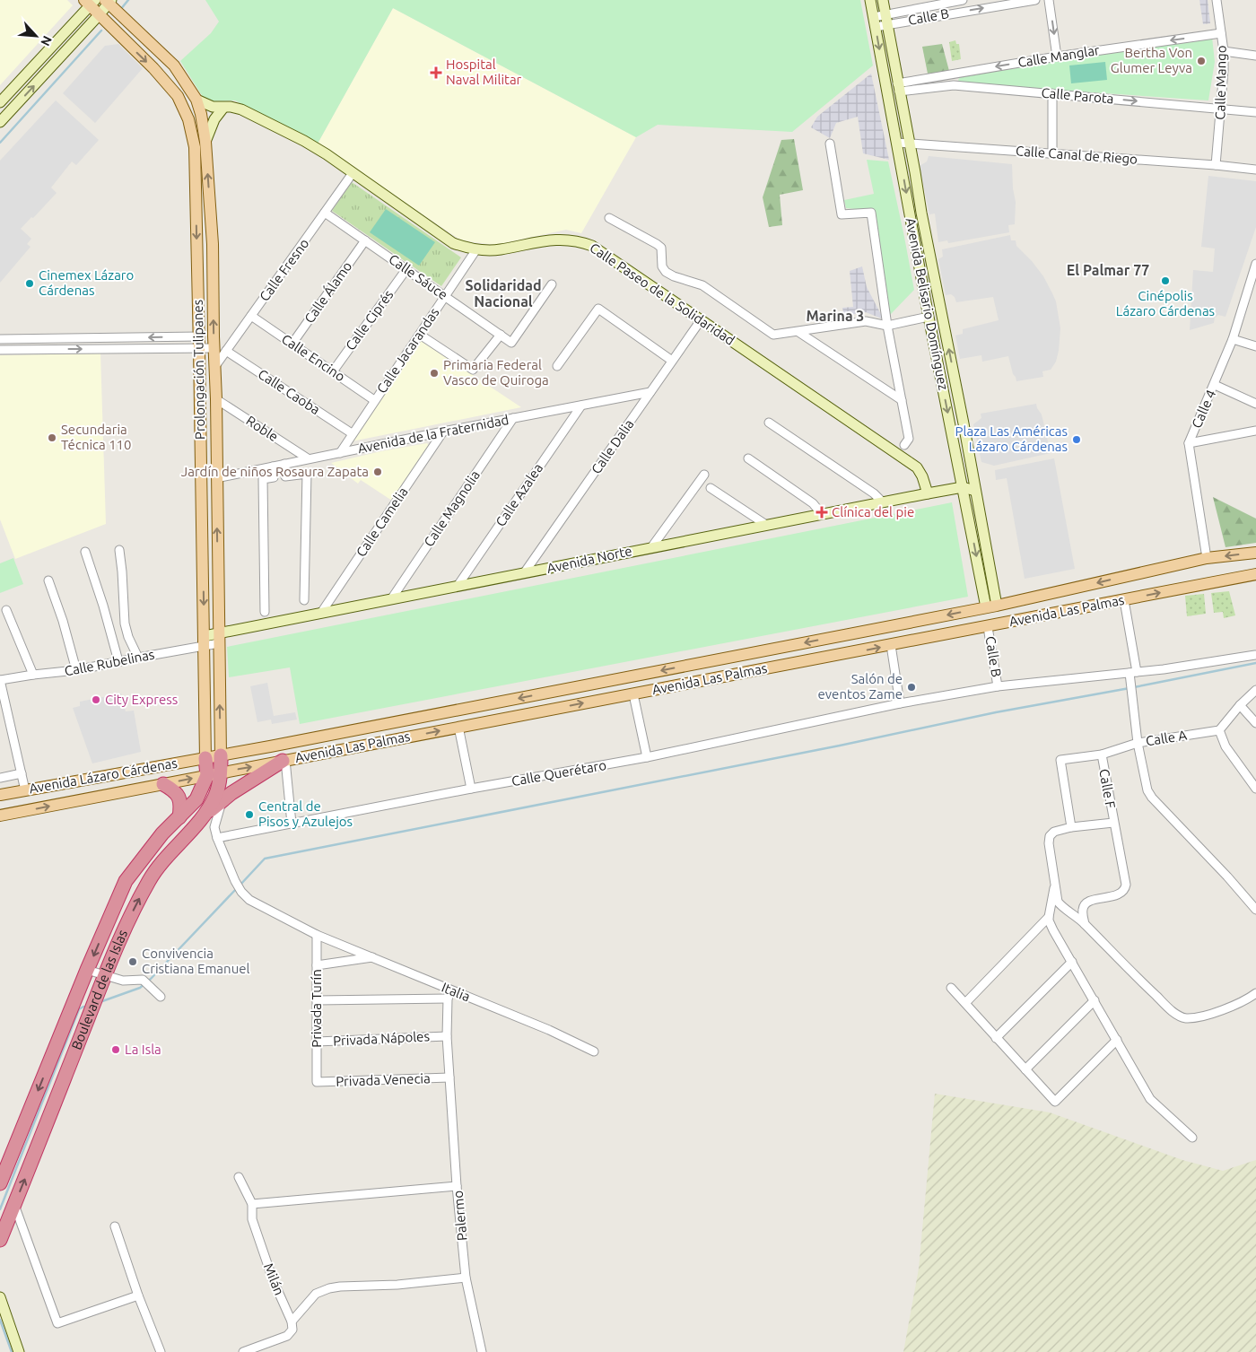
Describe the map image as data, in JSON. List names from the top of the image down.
{
  "streets": {
    "highway": ["Boulevard de las Islas"],
    "main road": ["Prolongación Tulipanes", "Avenida Las Palmas", "Avenida Lázaro Cárdenas"],
    "street": [
      "Calle B",
      "Calle Manglar",
      "Calle Mango",
      "Calle Parota",
      "Calle Canal de Riego",
      "Calle Fresno",
      "Calle Sáuce",
      "Calle Álamo",
      "Calle Paseo de la Solidaridad",
      "Avenida Belisario Domínguez",
      "Calle Ciprés",
      "Calle Jacarandas",
      "Calle Encino",
      "Calle Caoba",
      "Calle 4",
      "Roble",
      "Avenida de la Fraternidad",
      "Calle Dalia",
      "Calle Azalea",
      "Calle Magnolia",
      "Calle Camelia",
      "Avenida Norte",
      "Calle Rubelinas",
      "Calle A",
      "Calle Querétaro",
      "Calle F",
      "Italia",
      "Privada Turín",
      "Privada Nápoles",
      "Privada Venecia",
      "Palermo",
      "Milán"
    ]
  },
  "crossings": [
    ["Calle B", "Avenida Belisario Domínguez"],
    ["Calle B", "Avenida Las Palmas"],
    ["Calle B", "Calle Querétaro"],
    ["Calle Manglar", "Calle Mango"],
    ["Calle Manglar", "Calle Parota"],
    ["Calle Manglar", "Avenida Belisario Domínguez"],
    ["Calle Mango", "Calle Parota"],
    ["Calle Mango", "Calle Canal de Riego"],
    ["Calle Parota", "Avenida Belisario Domínguez"],
    ["Calle Canal de Riego", "Avenida Belisario Domínguez"],
    ["Calle Fresno", "Calle Sáuce"],
    ["Calle Fresno", "Calle Paseo de la Solidaridad"],
    ["Calle Fresno", "Calle Encino"],
    ["Calle Fresno", "Prolongación Tulipanes"],
    ["Calle Fresno", "Calle Caoba"],
    ["Calle Sáuce", "Calle Álamo"],
    ["Calle Sáuce", "Calle Ciprés"],
    ["Calle Sáuce", "Calle Jacarandas"],
    ["Calle Álamo", "Calle Encino"],
    ["Calle Paseo de la Solidaridad", "Calle Jacarandas"],
    ["Calle Paseo de la Solidaridad", "Prolongación Tulipanes"],
    ["Calle Paseo de la Solidaridad", "Calle Dalia"],
    ["Calle Paseo de la Solidaridad", "Avenida Norte"],
    ["Avenida Belisario Domínguez", "Avenida Norte"],
    ["Avenida Belisario Domínguez", "Avenida Las Palmas"],
    ["Calle Ciprés", "Calle Encino"],
    ["Calle Jacarandas", "Calle Encino"],
    ["Calle Jacarandas", "Calle Caoba"],
    ["Calle Jacarandas", "Avenida de la Fraternidad"],
    ["Prolongación Tulipanes", "Roble"],
    ["Prolongación Tulipanes", "Avenida de la Fraternidad"],
    ["Prolongación Tulipanes", "Avenida Norte"],
    ["Prolongación Tulipanes", "Avenida Las Palmas"],
    ["Prolongación Tulipanes", "Calle Rubelinas"],
    ["Prolongación Tulipanes", "Avenida Lázaro Cárdenas"],
    ["Prolongación Tulipanes", "Boulevard de las Islas"],
    ["Calle 4", "Avenida Las Palmas"],
    ["Roble", "Avenida de la Fraternidad"],
    ["Avenida de la Fraternidad", "Calle Dalia"],
    ["Avenida de la Fraternidad", "Calle Azalea"],
    ["Avenida de la Fraternidad", "Calle Magnolia"],
    ["Avenida de la Fraternidad", "Calle Camelia"],
    ["Calle Dalia", "Avenida Norte"],
    ["Calle Azalea", "Avenida Norte"],
    ["Calle Magnolia", "Avenida Norte"],
    ["Calle Camelia", "Avenida Norte"],
    ["Avenida Norte", "Calle Rubelinas"],
    ["Avenida Las Palmas", "Avenida Lázaro Cárdenas"],
    ["Avenida Las Palmas", "Boulevard de las Islas"],
    ["Calle A", "Calle F"],
    ["Calle Querétaro", "Italia"],
    ["Italia", "Privada Turín"],
    ["Privada Turín", "Privada Nápoles"],
    ["Privada Turín", "Privada Venecia"],
    ["Privada Nápoles", "Palermo"],
    ["Privada Venecia", "Palermo"]
  ],
  "one_way": ["Calle Manglar", "Calle Parota"],
  "districts": ["El Palmar 77", "Solidaridad Nacional", "Marina 3"],
  "places": {
    "other": [
      "Bertha Von Glumer Leyva",
      "Cinépolis Lázaro Cárdenas",
      "Cinemex Lázaro Cárdenas",
      "Primaria Federal Vasco de Quiroga",
      "Secundaria Técnica 110",
      "Plaza Las Américas Lázaro Cárdenas",
      "Jardín de niños Rosaura Zapata",
      "Salón de eventos Zame",
      "City Express",
      "Central de Pisos y Azulejos",
      "Convivencia Cristiana Emanuel",
      "La Isla"
    ],
    "health": ["Hospital Naval Militar", "Clínica del pie"]
  },
  "north": "bottom right"
}
